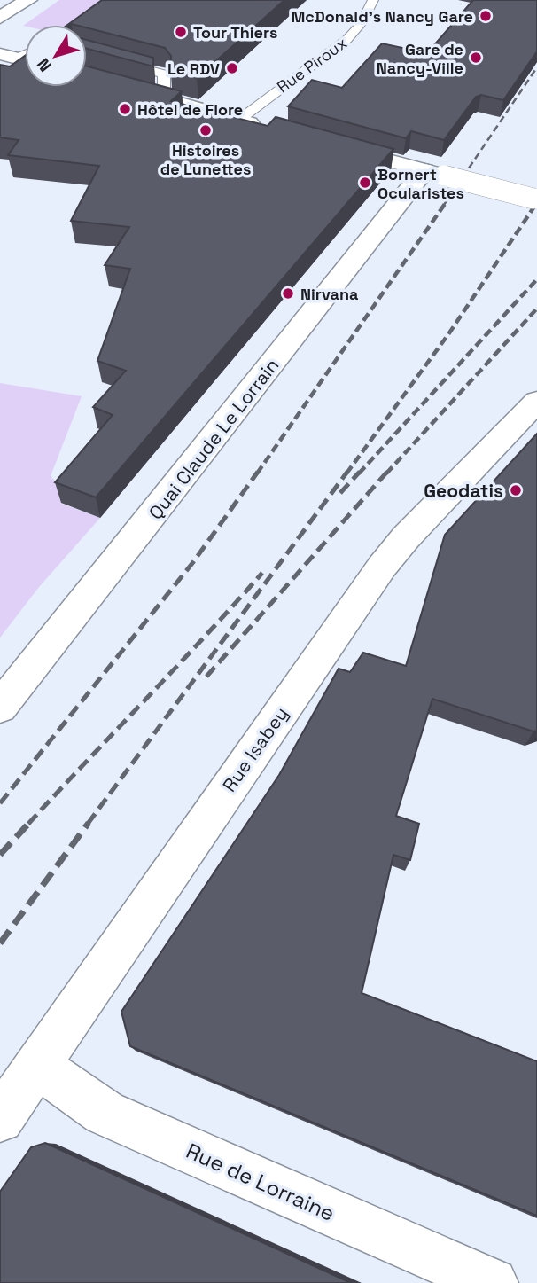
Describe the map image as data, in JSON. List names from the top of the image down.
{
  "streets": {
    "street": ["Quai Claude Le Lorrain", "Rue Isabey", "Rue de Lorraine"],
    "lane": ["Rue Piroux"]
  },
  "crossings": [
    ["Rue Isabey", "Rue de Lorraine"]
  ],
  "places": [
    "McDonald's Nancy Gare",
    "Tour Thiers",
    "Gare de Nancy-Ville",
    "Le RDV",
    "Hôtel de Flore",
    "Histoires de Lunettes",
    "Bornert Ocularistes",
    "Nirvana",
    "Geodatis"
  ],
  "north": "bottom left"
}
